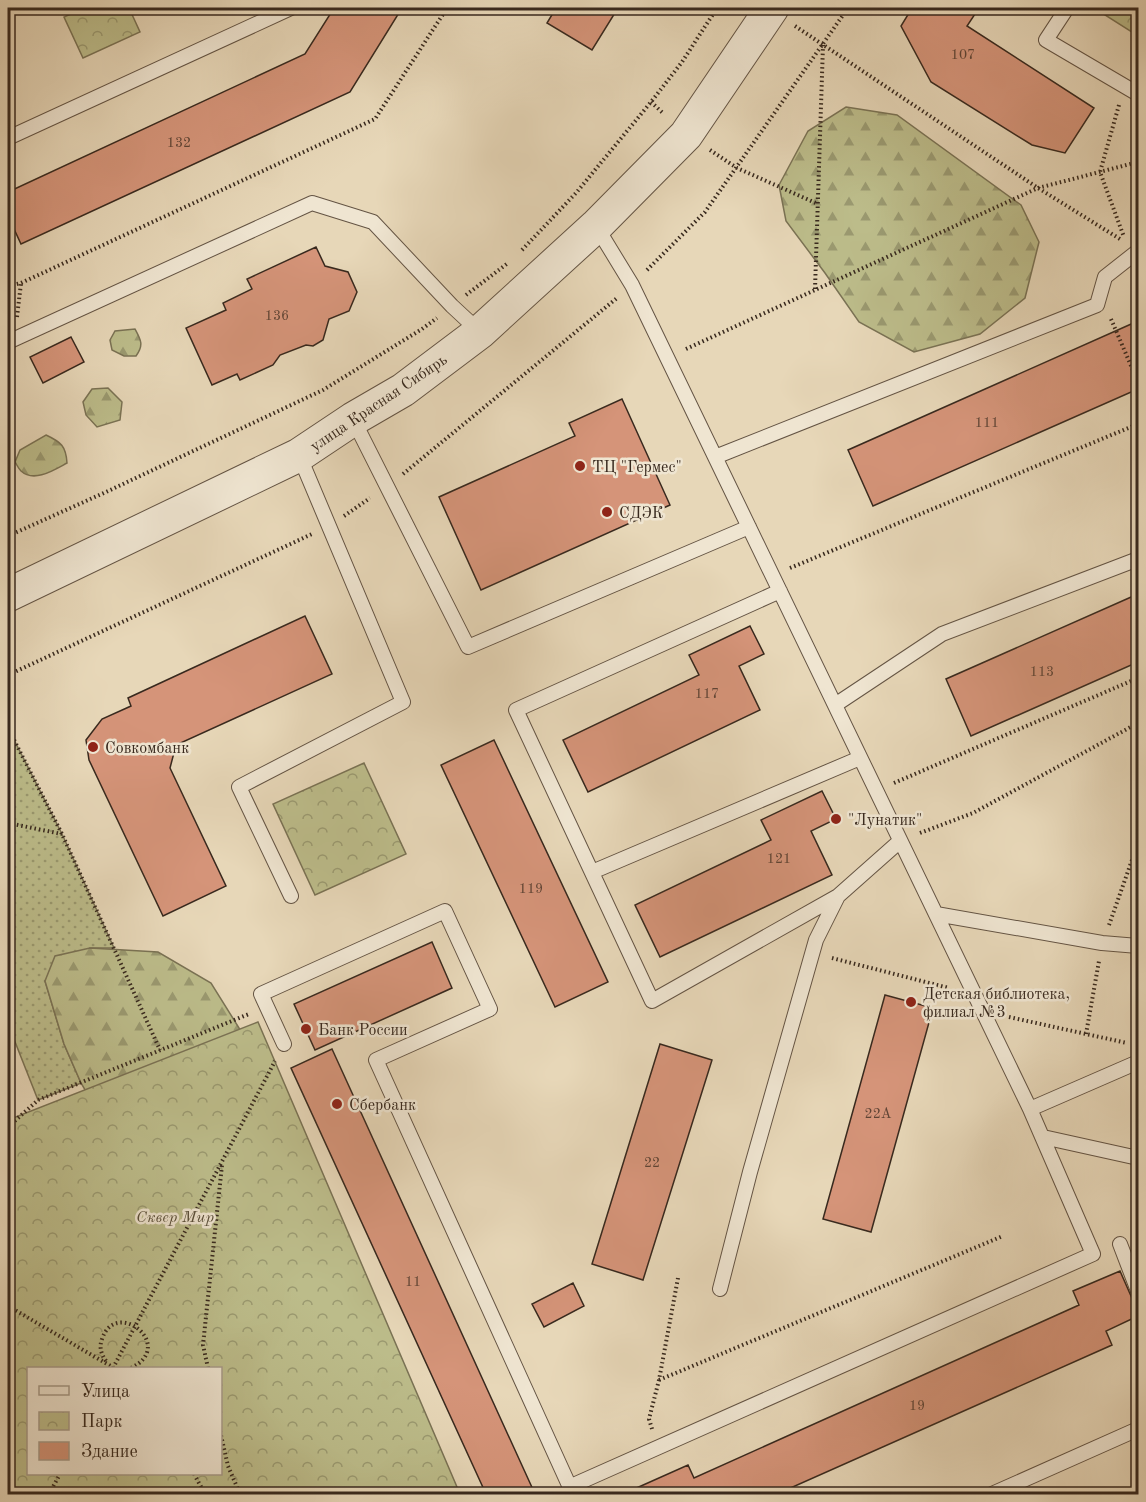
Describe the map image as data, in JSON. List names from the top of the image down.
{
  "streets": {
    "street": ["улица Красная Сибирь"]
  },
  "parks": ["Сквер Мир"],
  "places": [
    "ТЦ \"Гермес\"",
    "СДЭК",
    "Совкомбанк",
    "\"Лунатик\"",
    "Детская библиотека, филиал №3",
    "Банк России",
    "Сбербанк"
  ],
  "house_numbers": [
    "107",
    "132",
    "136",
    "111",
    "113",
    "117",
    "121",
    "119",
    "22А",
    "22",
    "11",
    "19"
  ],
  "legend": ["Улица", "Парк", "Здание"]
}
